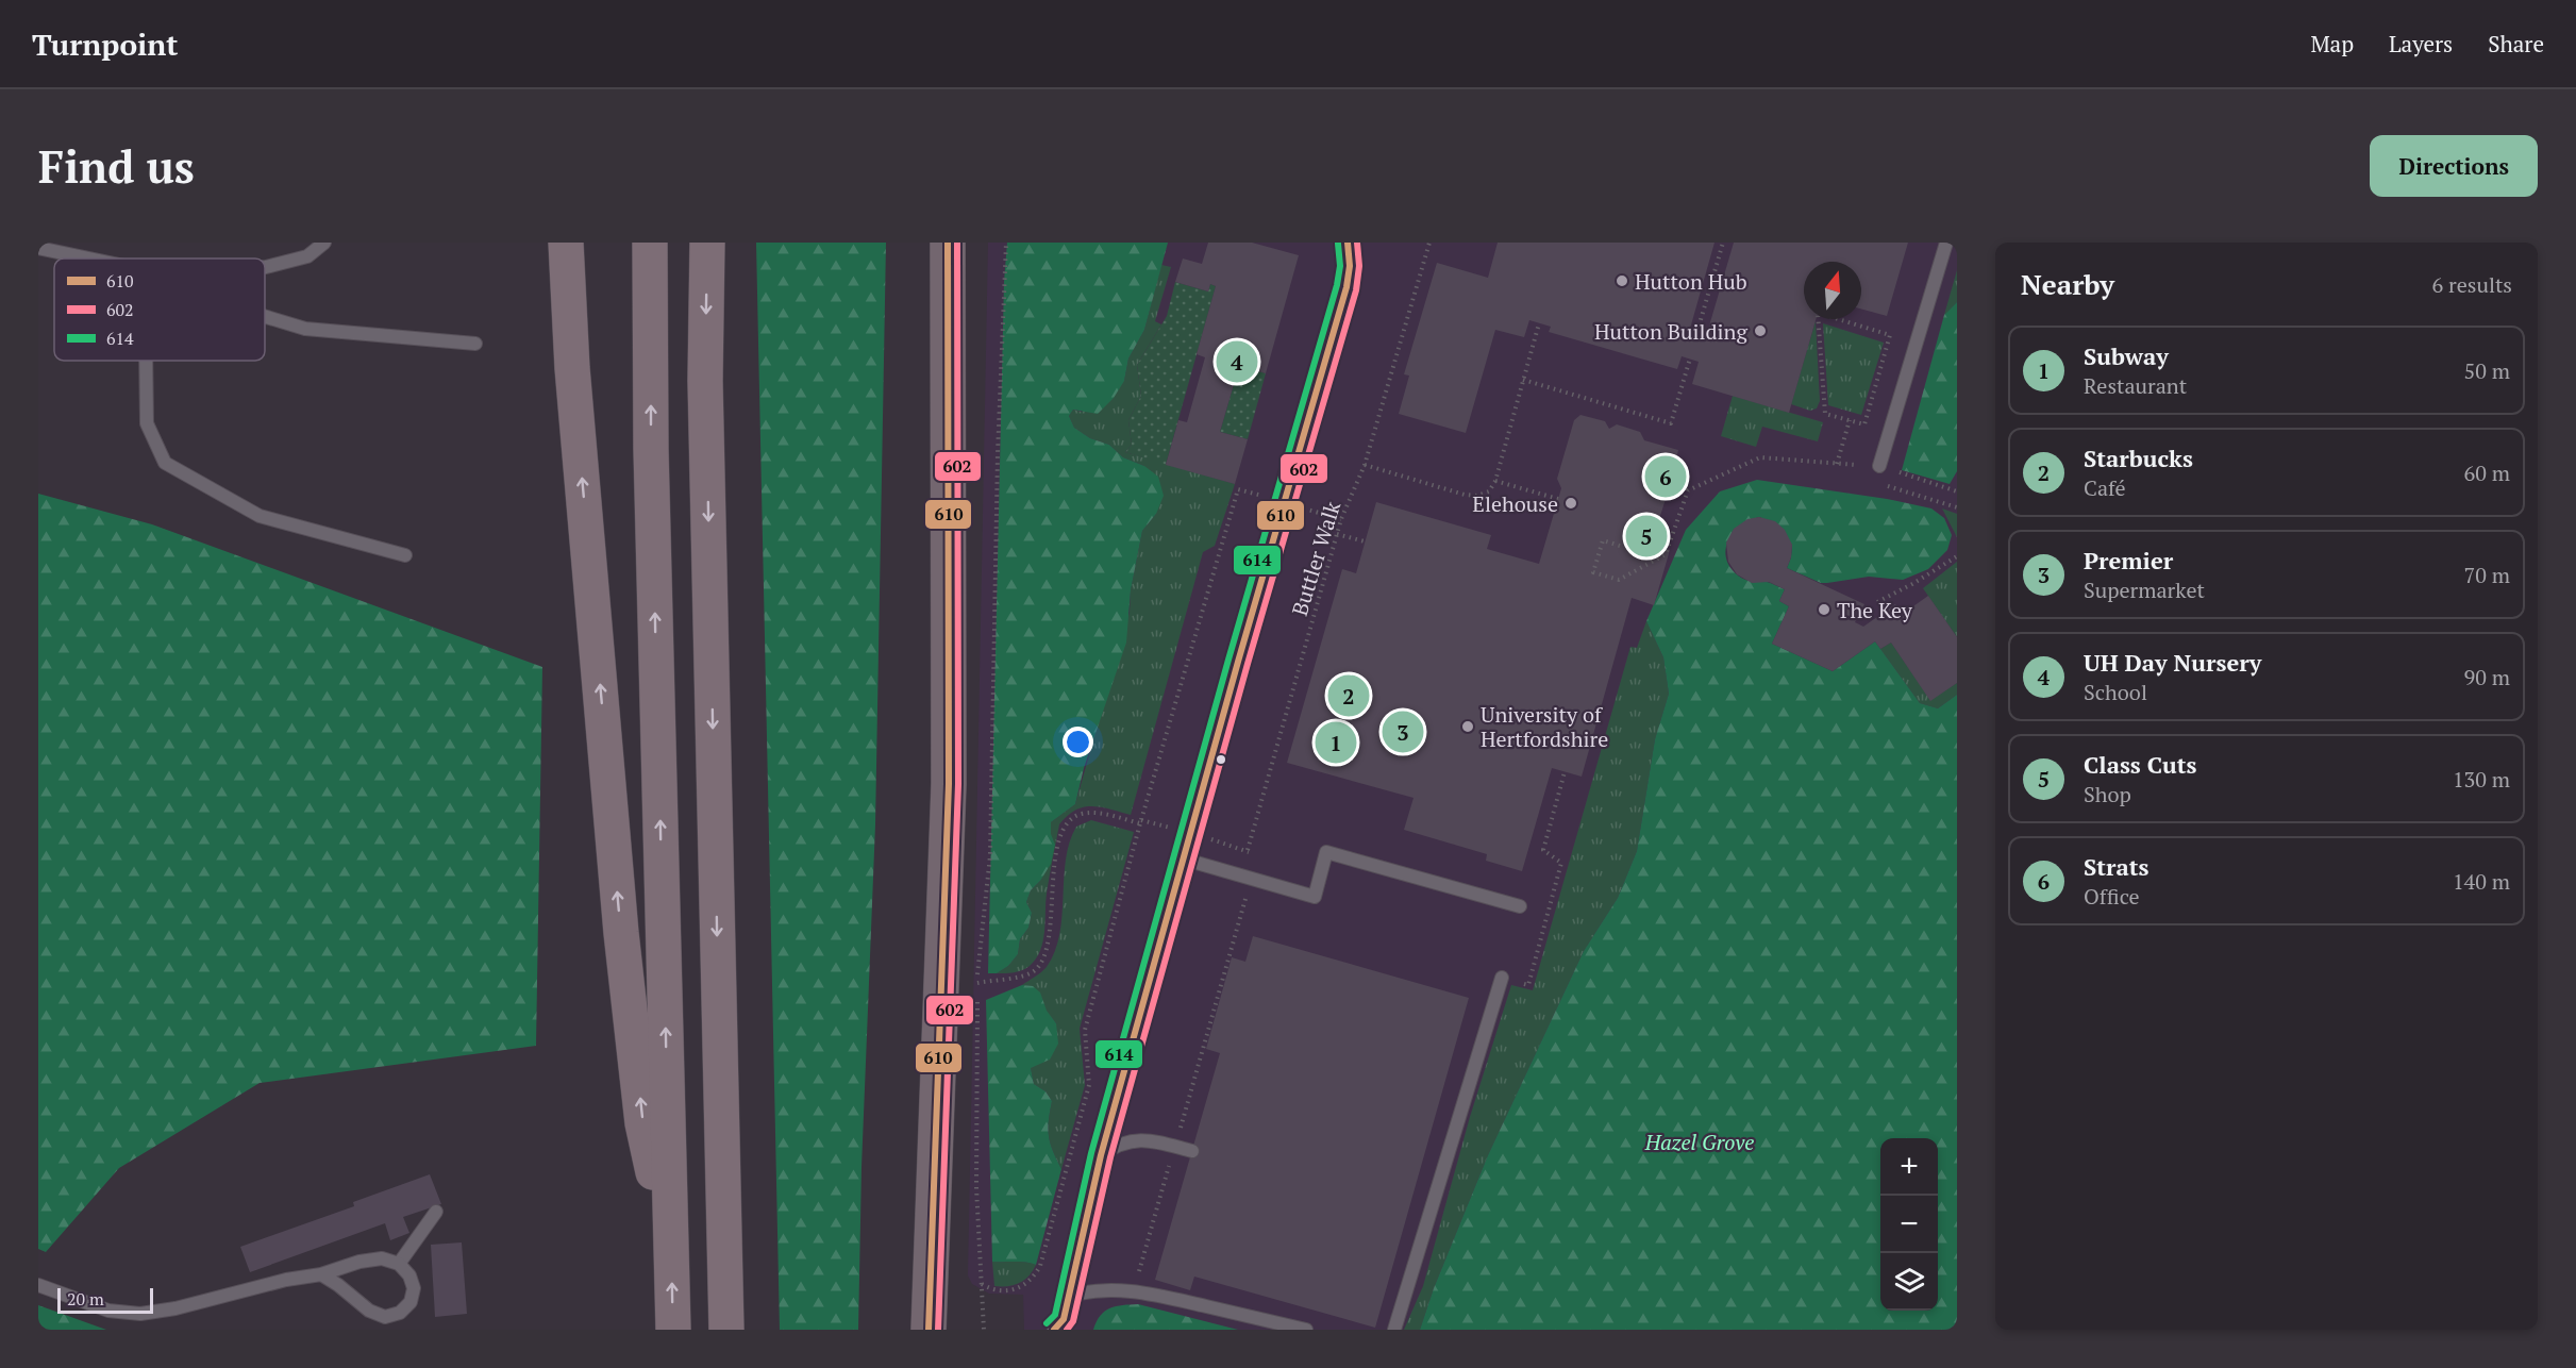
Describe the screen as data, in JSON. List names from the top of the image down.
{
  "streets": {
    "path": ["Buttler Walk"]
  },
  "parks": ["Hazel Grove"],
  "places": [
    "Hutton Hub",
    "Hutton Building",
    "Elehouse",
    "The Key",
    "University of Hertfordshire"
  ],
  "lines": ["transit line 610", "transit line 602", "transit line 614"],
  "legend": ["610", "602", "614"],
  "scale_bar": "20 m",
  "north": "top",
  "page": {
    "header": "Turnpoint",
    "nav": ["Map", "Layers", "Share"],
    "buttons": "Directions",
    "title": "Find us",
    "heading": ["Nearby", "6 results"],
    "list": [
      {
        "mark": "1",
        "name": "Subway",
        "note": "Restaurant",
        "value": "50 m"
      },
      {
        "mark": "2",
        "name": "Starbucks",
        "note": "Café",
        "value": "60 m"
      },
      {
        "mark": "3",
        "name": "Premier",
        "note": "Supermarket",
        "value": "70 m"
      },
      {
        "mark": "4",
        "name": "UH Day Nursery",
        "note": "School",
        "value": "90 m"
      },
      {
        "mark": "5",
        "name": "Class Cuts",
        "note": "Shop",
        "value": "130 m"
      },
      {
        "mark": "6",
        "name": "Strats",
        "note": "Office",
        "value": "140 m"
      }
    ],
    "pins": [
      "4",
      "6",
      "5",
      "2",
      "3",
      "1"
    ],
    "map_buttons": ["+", "−"],
    "scale": "20 m"
  }
}
